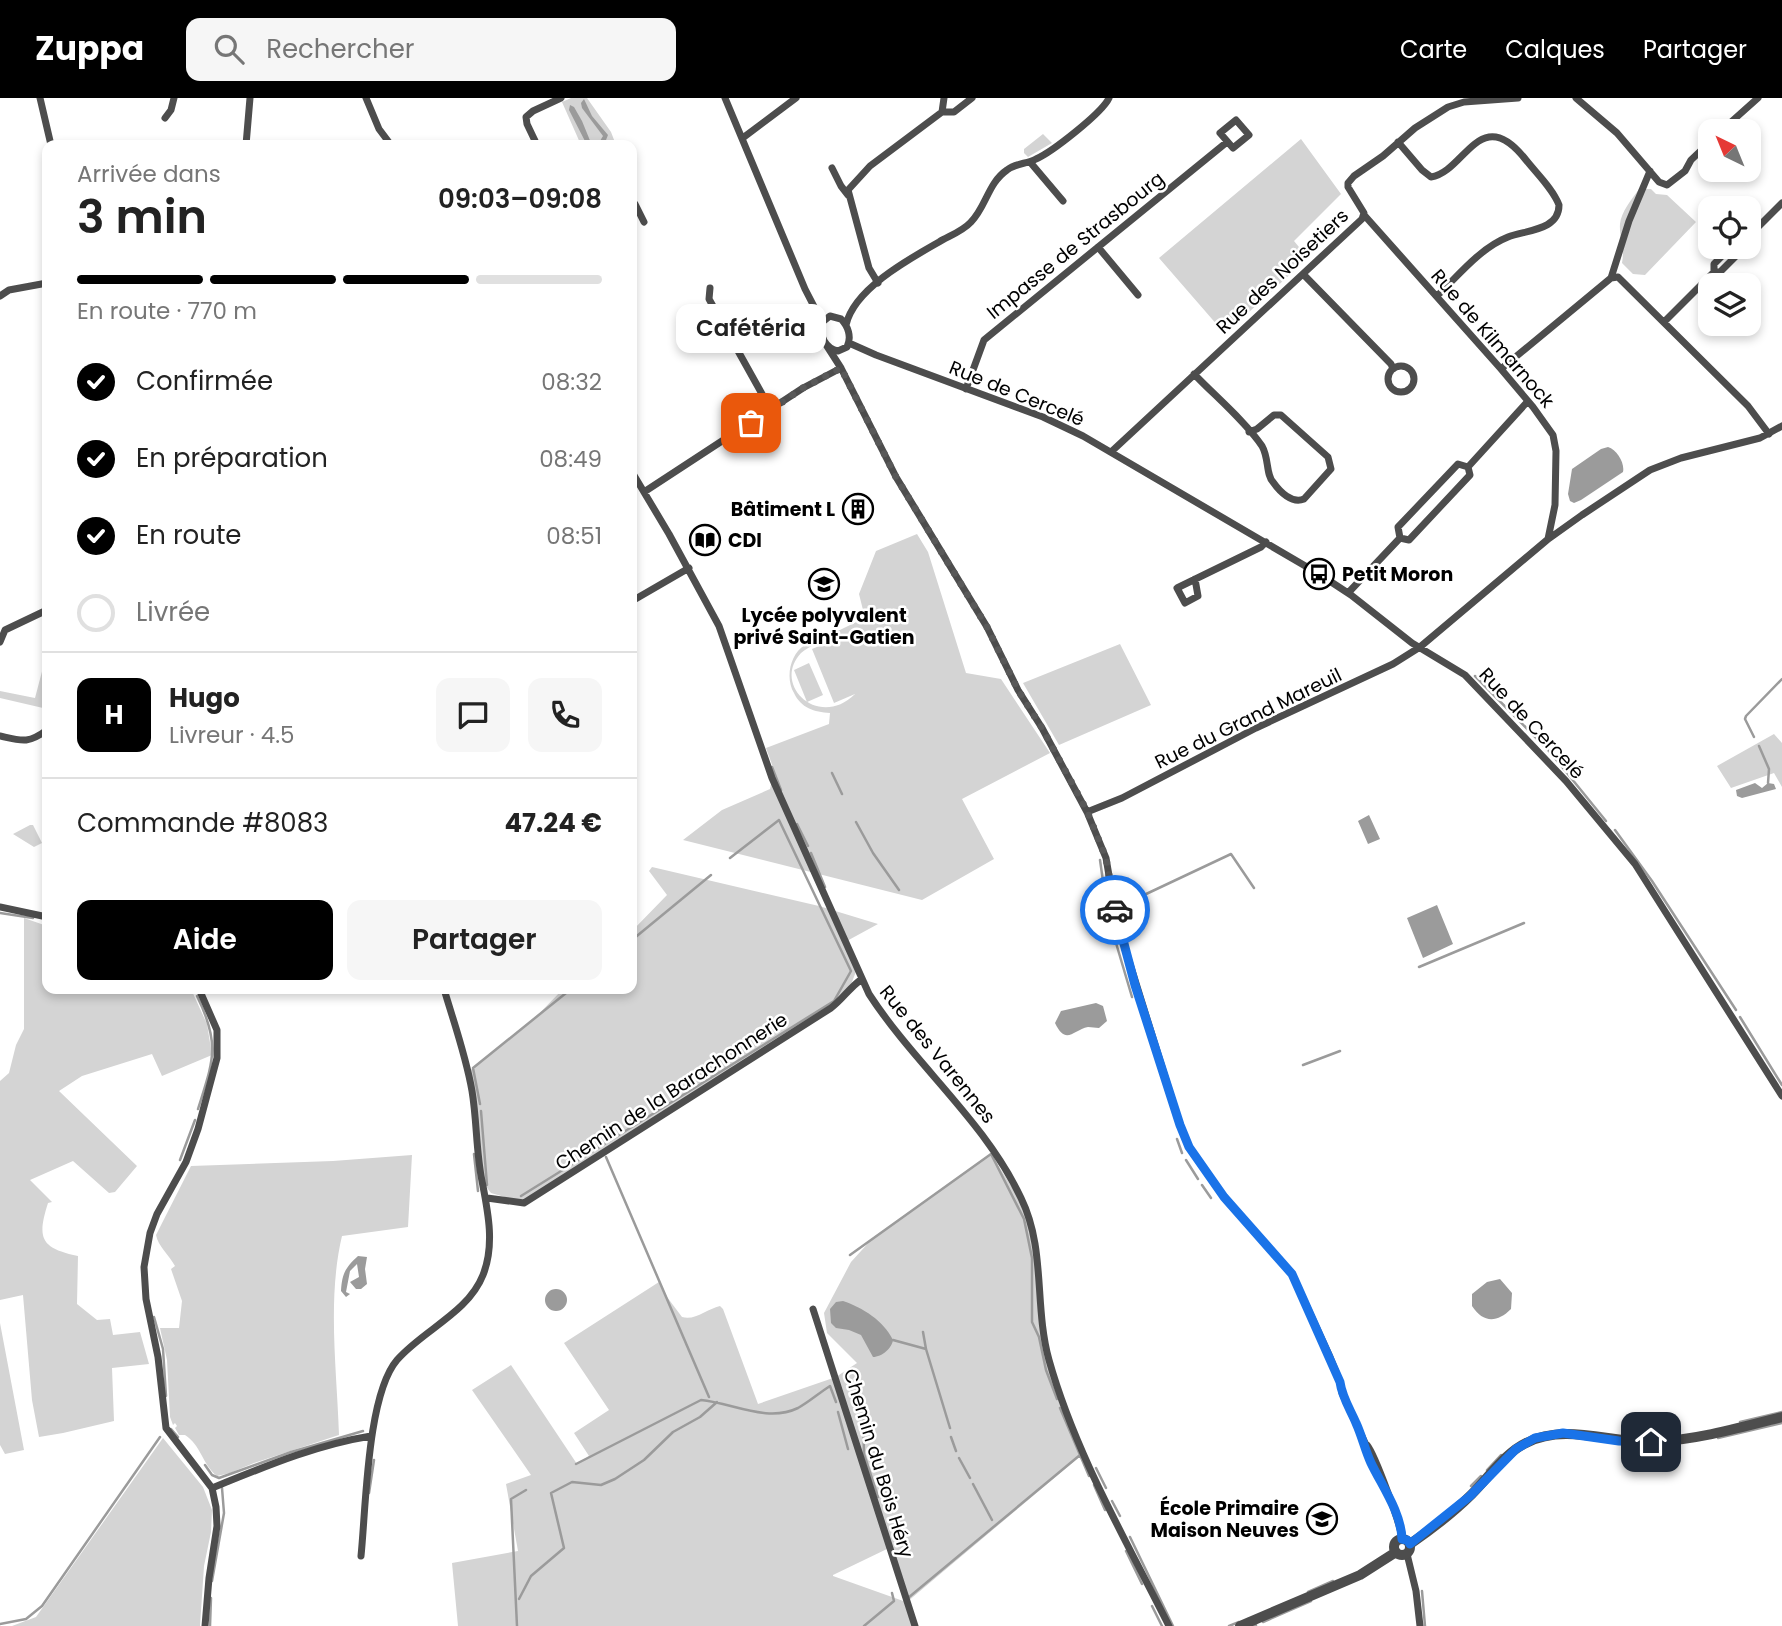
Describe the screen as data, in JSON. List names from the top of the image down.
{
  "streets": {
    "street": [
      "Impasse de Strasbourg",
      "Rue des Noisetiers",
      "Rue de Kilmarnock",
      "Rue de Cercelé",
      "Rue du Grand Mareuil",
      "Rue des Varennes",
      "Chemin de la Barachonnerie",
      "Chemin du Bois Héry"
    ]
  },
  "crossings": [
    ["Impasse de Strasbourg", "Rue de Cercelé"],
    ["Rue des Noisetiers", "Rue de Kilmarnock"],
    ["Rue des Noisetiers", "Rue de Cercelé"],
    ["Rue de Kilmarnock", "Rue du Grand Mareuil"],
    ["Rue de Cercelé", "Rue du Grand Mareuil"],
    ["Rue des Varennes", "Chemin de la Barachonnerie"]
  ],
  "places": {
    "other": ["Cafétéria"],
    "building": ["Bâtiment L"],
    "library": ["CDI"],
    "bus stop": ["Petit Moron"],
    "school or university": ["Lycée polyvalent privé Saint-Gatien", "École Primaire Maison Neuves"]
  },
  "north": "top left",
  "page": {
    "header": "Zuppa",
    "search": "Rechercher",
    "nav": ["Carte", "Calques", "Partager"],
    "heading": ["3 min", "Arrivée dans", "09:03–09:08"],
    "panel": [
      "Hugo",
      "Livreur · 4.5",
      "Commande #8083",
      "47.24 €"
    ],
    "bar": "En route · 770 m",
    "bubble": "Cafétéria",
    "list": [
      ["Confirmée", "08:32"],
      ["En préparation", "08:49"],
      ["En route", "08:51"],
      "Livrée"
    ],
    "round": "H",
    "buttons": ["Aide", "Partager"]
  }
}
